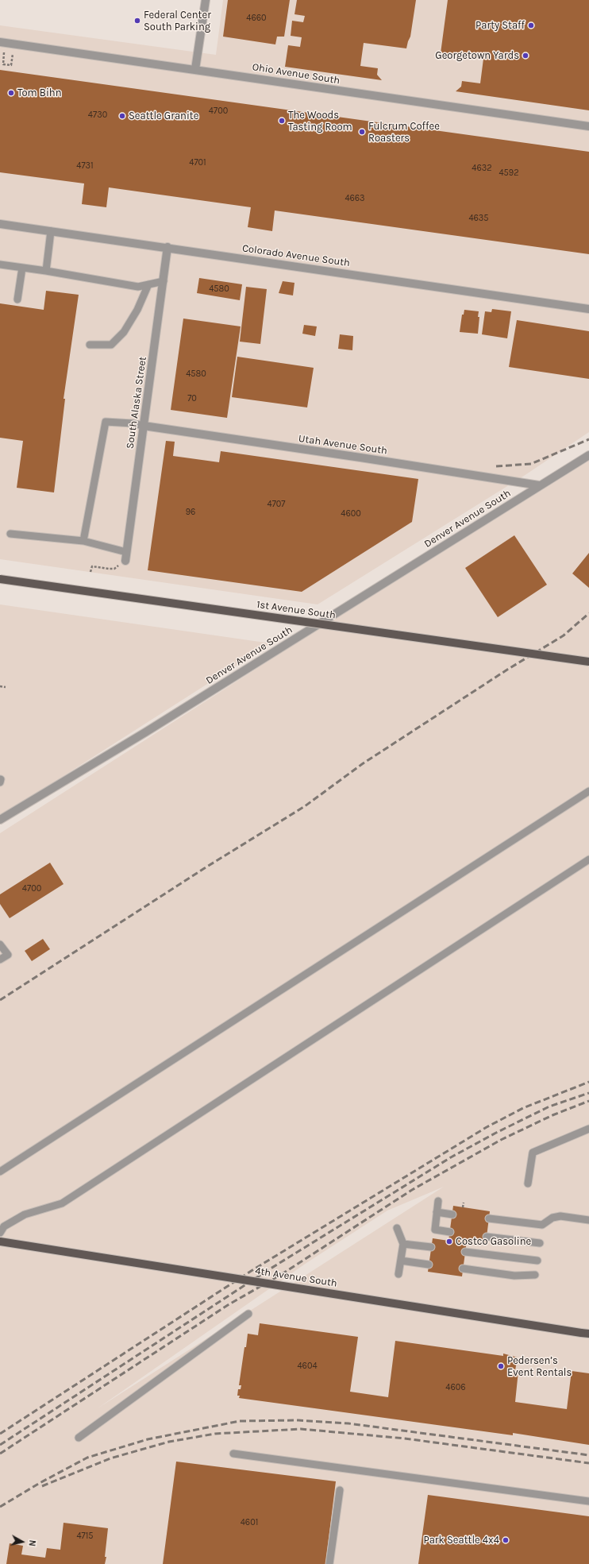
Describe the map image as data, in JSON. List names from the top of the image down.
{
  "streets": {
    "main road": ["1st Avenue South", "4th Avenue South"],
    "street": [
      "Ohio Avenue South",
      "Colorado Avenue South",
      "South Alaska Street",
      "Utah Avenue South",
      "Denver Avenue South"
    ]
  },
  "crossings": [
    ["Colorado Avenue South", "South Alaska Street"],
    ["South Alaska Street", "Utah Avenue South"],
    ["Utah Avenue South", "Denver Avenue South"]
  ],
  "places": [
    "Federal Center South Parking",
    "Party Staff",
    "Georgetown Yards",
    "Tom Bihn",
    "Seattle Granite",
    "The Woods Tasting Room",
    "Fulcrum Coffee Roasters",
    "Costco Gasoline",
    "Pedersen’s Event Rentals",
    "Park Seattle 4x4"
  ],
  "house_numbers": [
    "4660",
    "4700",
    "4730",
    "4701",
    "4731",
    "4632",
    "4592",
    "4663",
    "4635",
    "4580",
    "4580",
    "70",
    "4707",
    "96",
    "4600",
    "4700",
    "4604",
    "4606",
    "4601",
    "4715"
  ],
  "north": "right"
}
